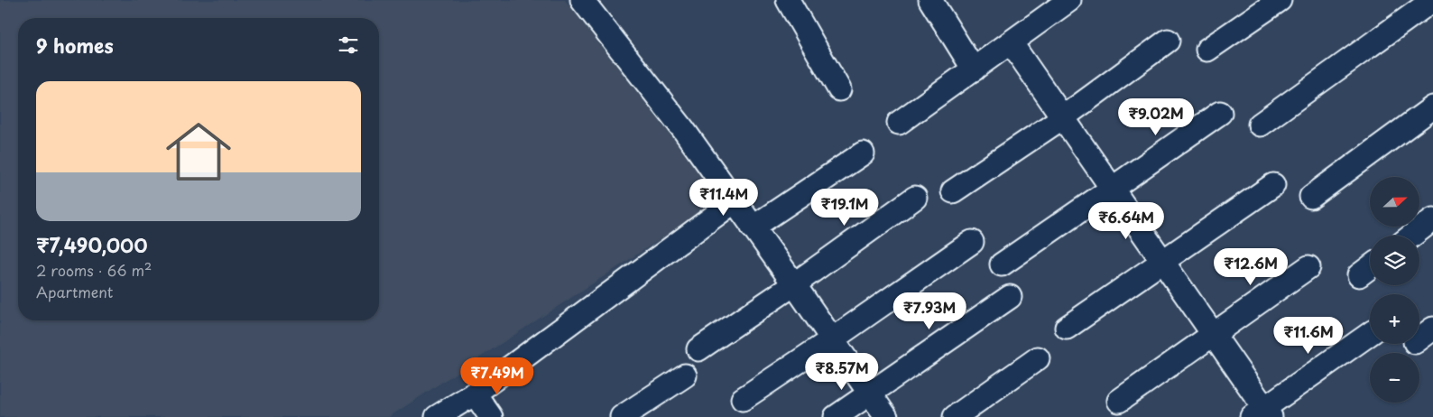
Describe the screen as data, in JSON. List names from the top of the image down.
{
  "north": "right",
  "page": {
    "heading": "9 homes",
    "list": [
      {
        "name": "₹7,490,000",
        "note": "2 rooms · 66 m² · Apartment"
      }
    ],
    "price": [
      "₹9.02M",
      "₹11.4M",
      "₹19.1M",
      "₹6.64M",
      "₹12.6M",
      "₹7.93M",
      "₹11.6M",
      "₹8.57M",
      "₹7.49M"
    ],
    "map_buttons": ["+", "−"]
  }
}
